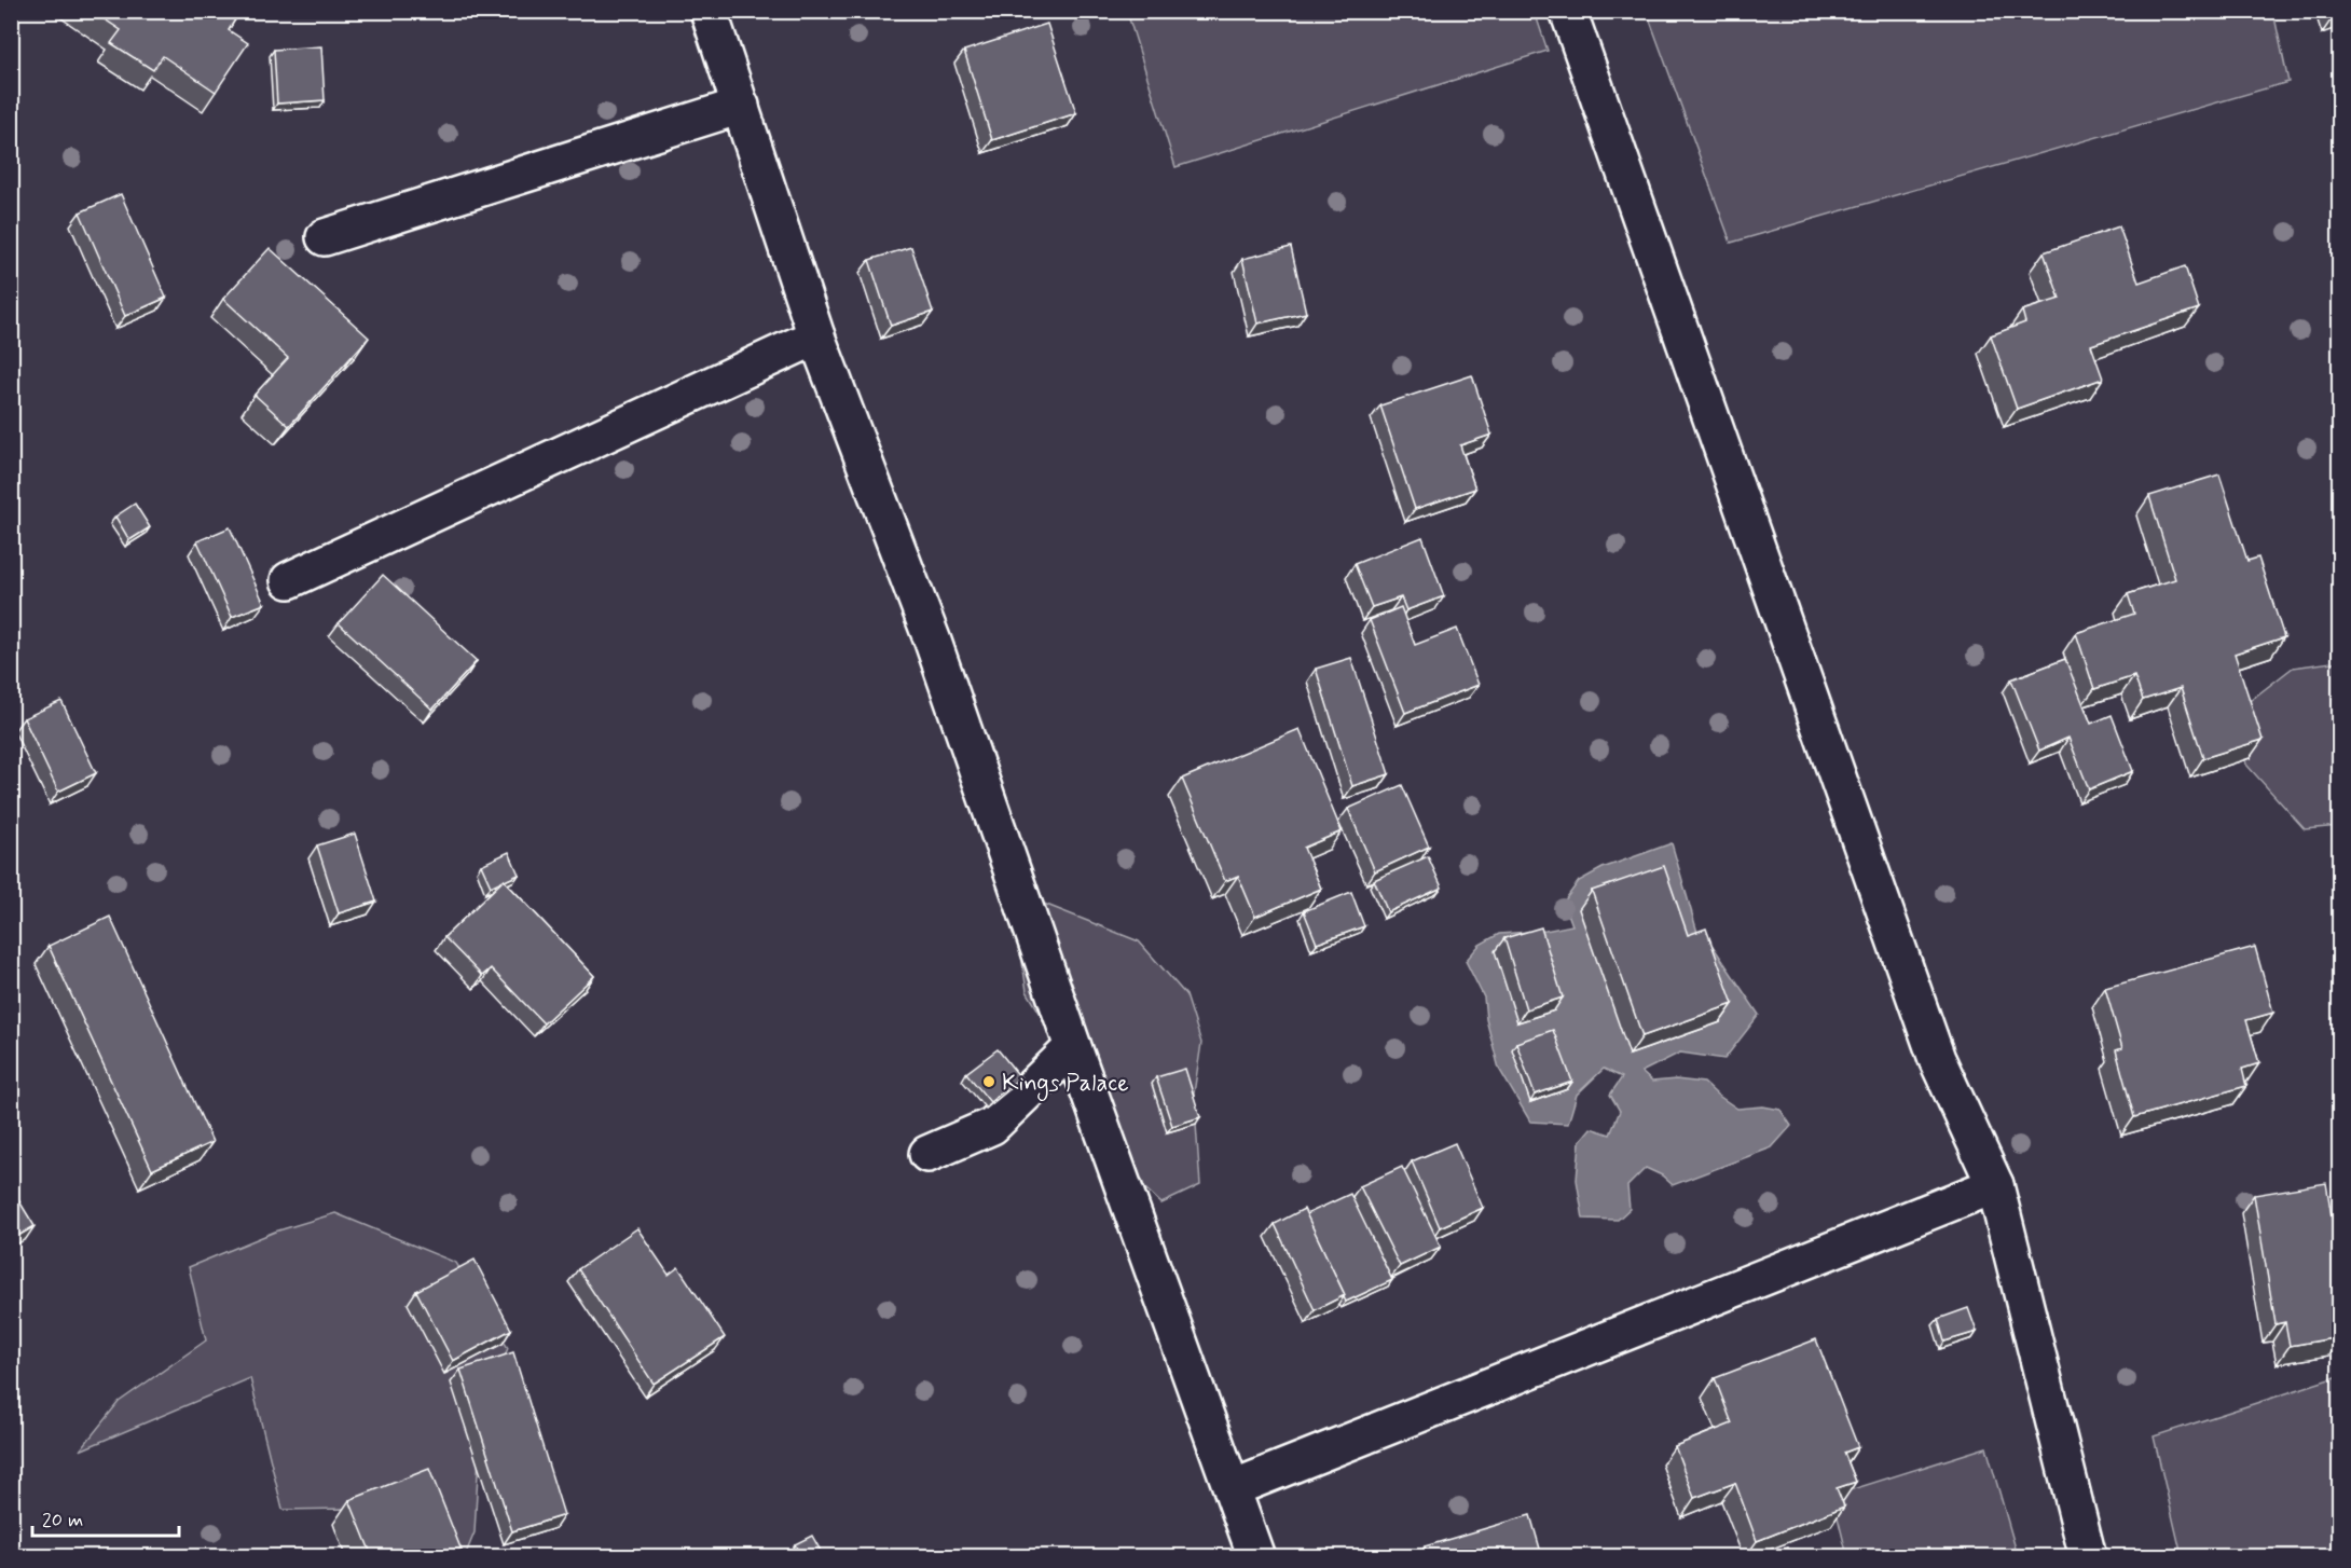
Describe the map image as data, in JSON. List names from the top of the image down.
{
  "places": ["Kings Palace"],
  "scale_bar": "20 m"
}
